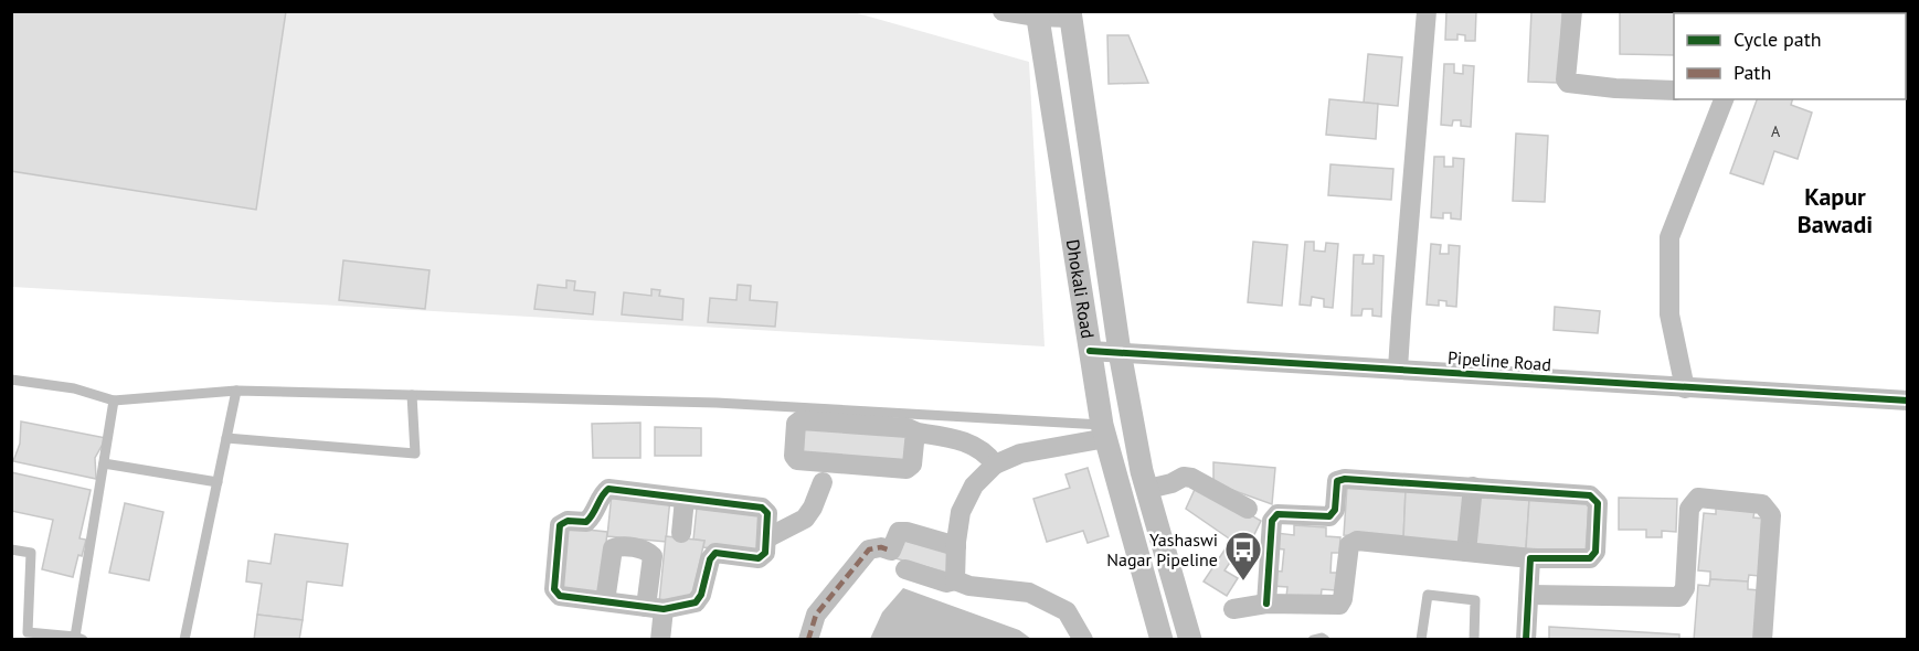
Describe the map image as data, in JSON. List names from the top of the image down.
{
  "streets": {
    "street": ["Dhokali Road", "Pipeline Road"]
  },
  "crossings": [
    ["Dhokali Road", "Pipeline Road"]
  ],
  "districts": ["Kapur Bawadi"],
  "places": {
    "bus stop": ["Yashaswi Nagar Pipeline"]
  },
  "house_numbers": ["A"],
  "legend": ["Cycle path", "Path"]
}
